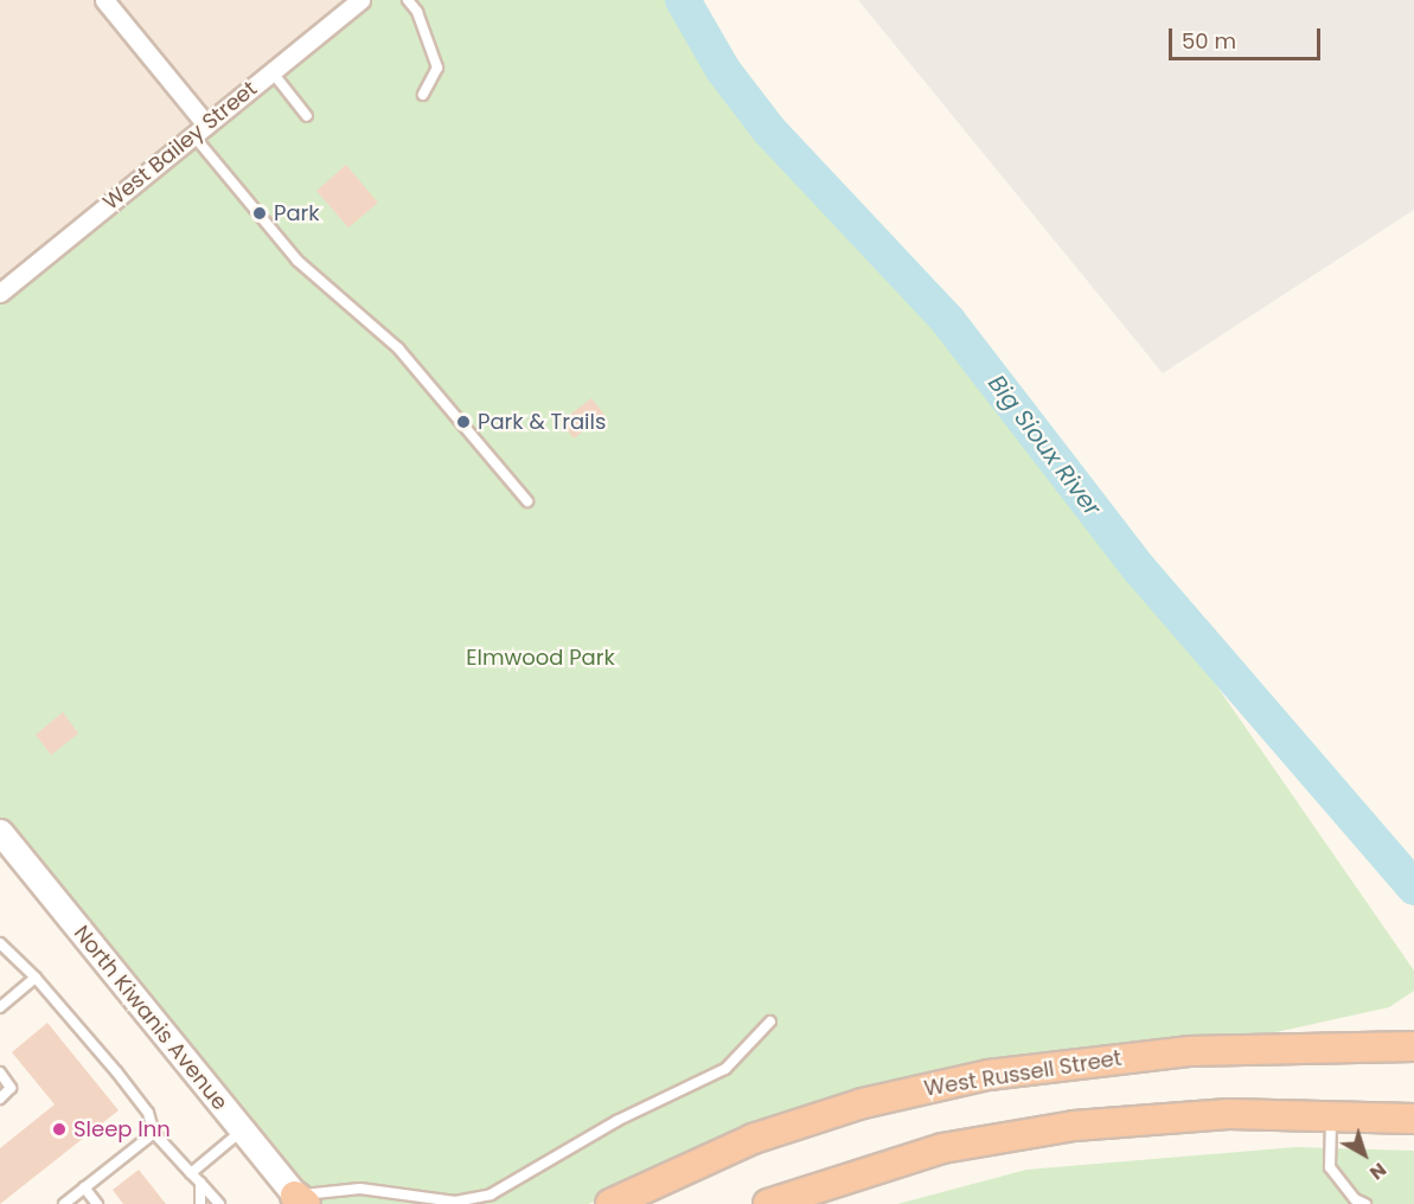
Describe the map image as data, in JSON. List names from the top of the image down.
{
  "streets": {
    "highway": ["West Russell Street"],
    "main road": ["North Kiwanis Avenue"],
    "street": ["West Bailey Street"]
  },
  "water": ["Big Sioux River"],
  "parks": ["Elmwood Park"],
  "places": ["Park", "Park & Trails", "Sleep Inn"],
  "scale_bar": "50 m",
  "north": "bottom right"
}
